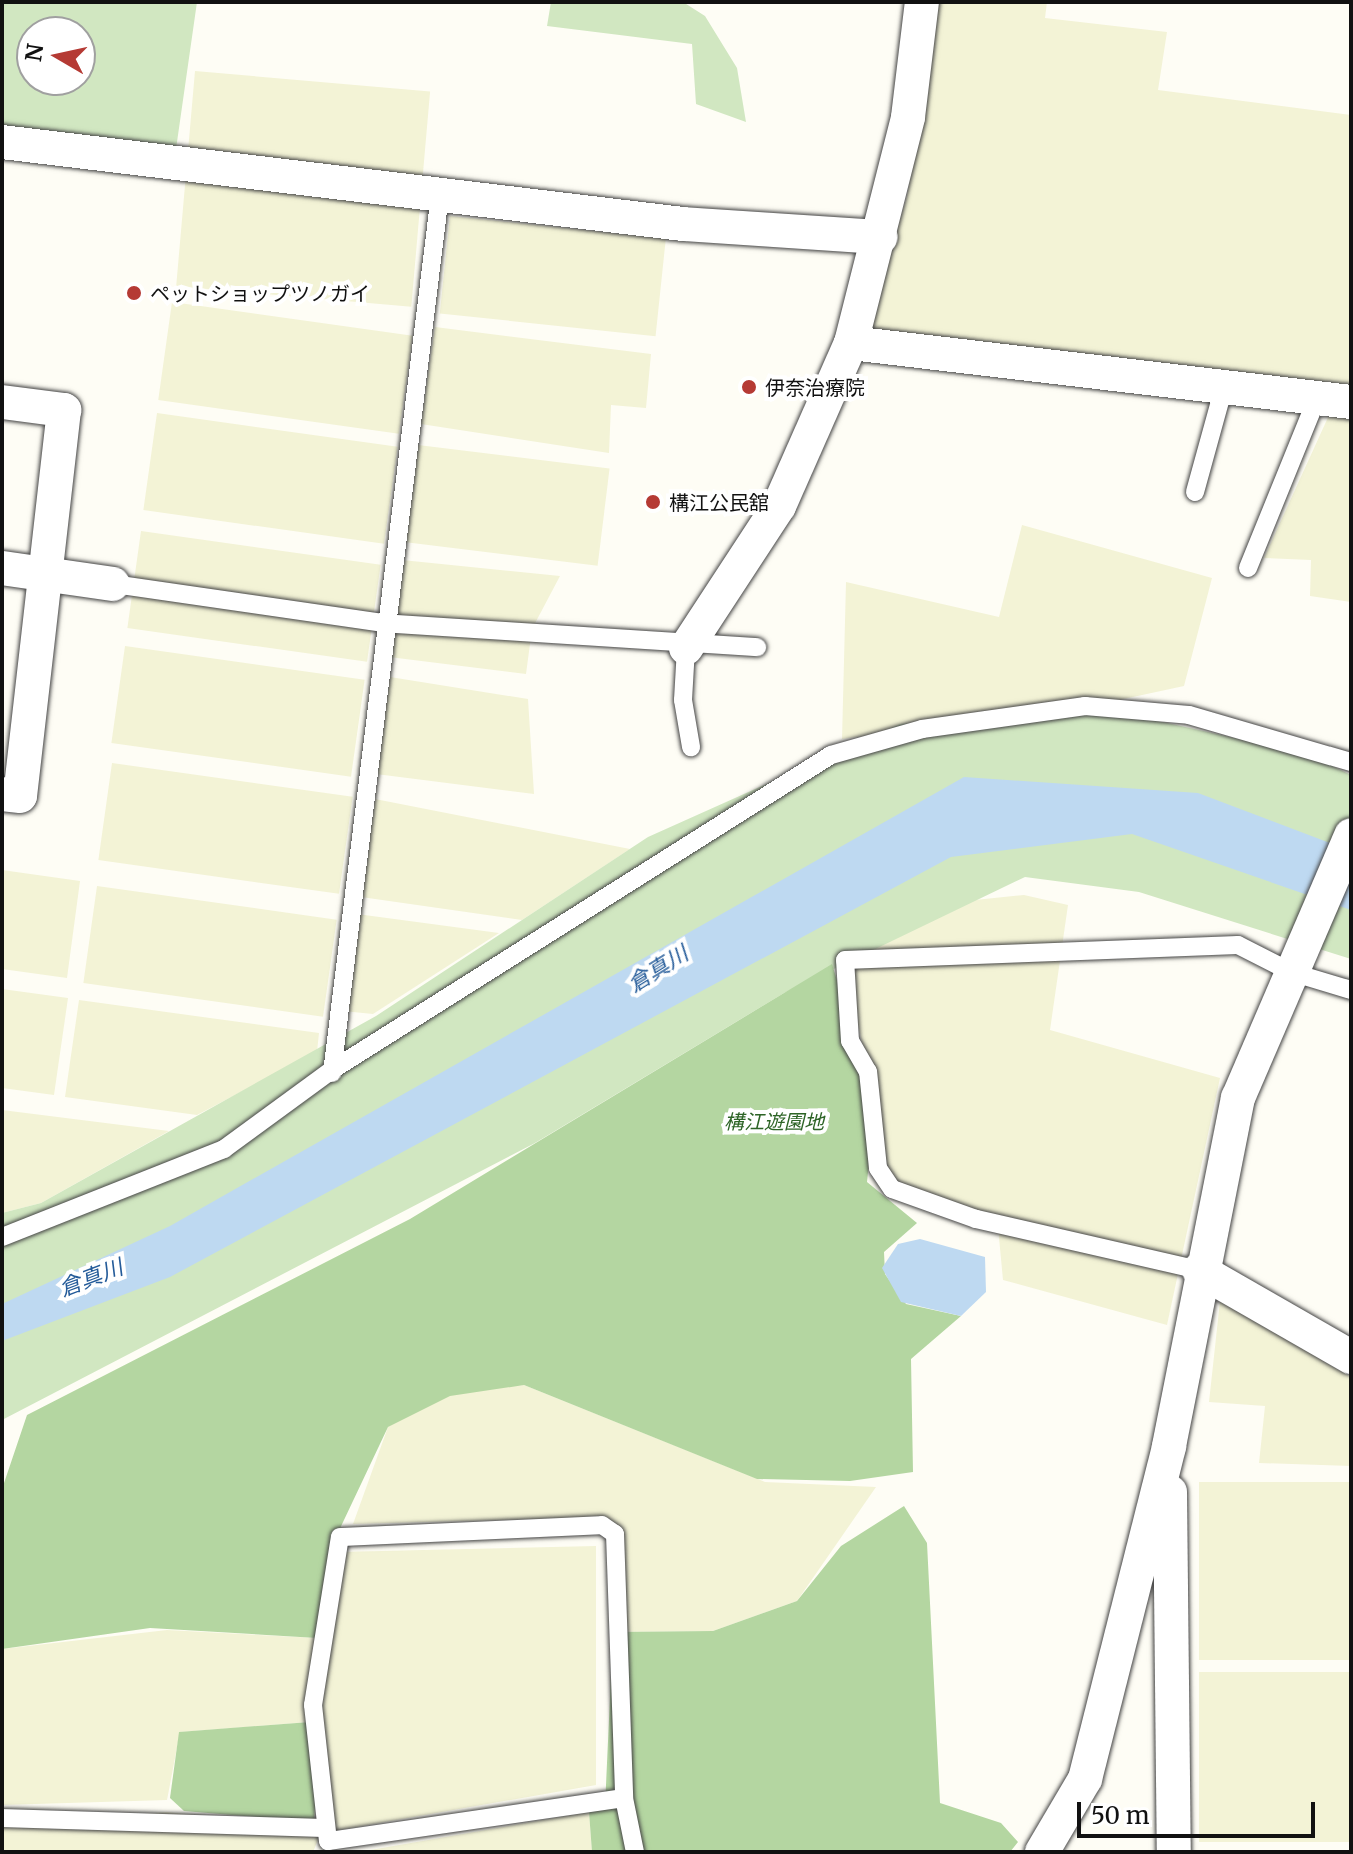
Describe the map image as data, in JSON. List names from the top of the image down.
{
  "water": ["倉真川"],
  "parks": ["構江遊園地"],
  "places": ["ペットショップツノガイ", "伊奈治療院", "構江公民舘"],
  "scale_bar": "50 m",
  "north": "left"
}
